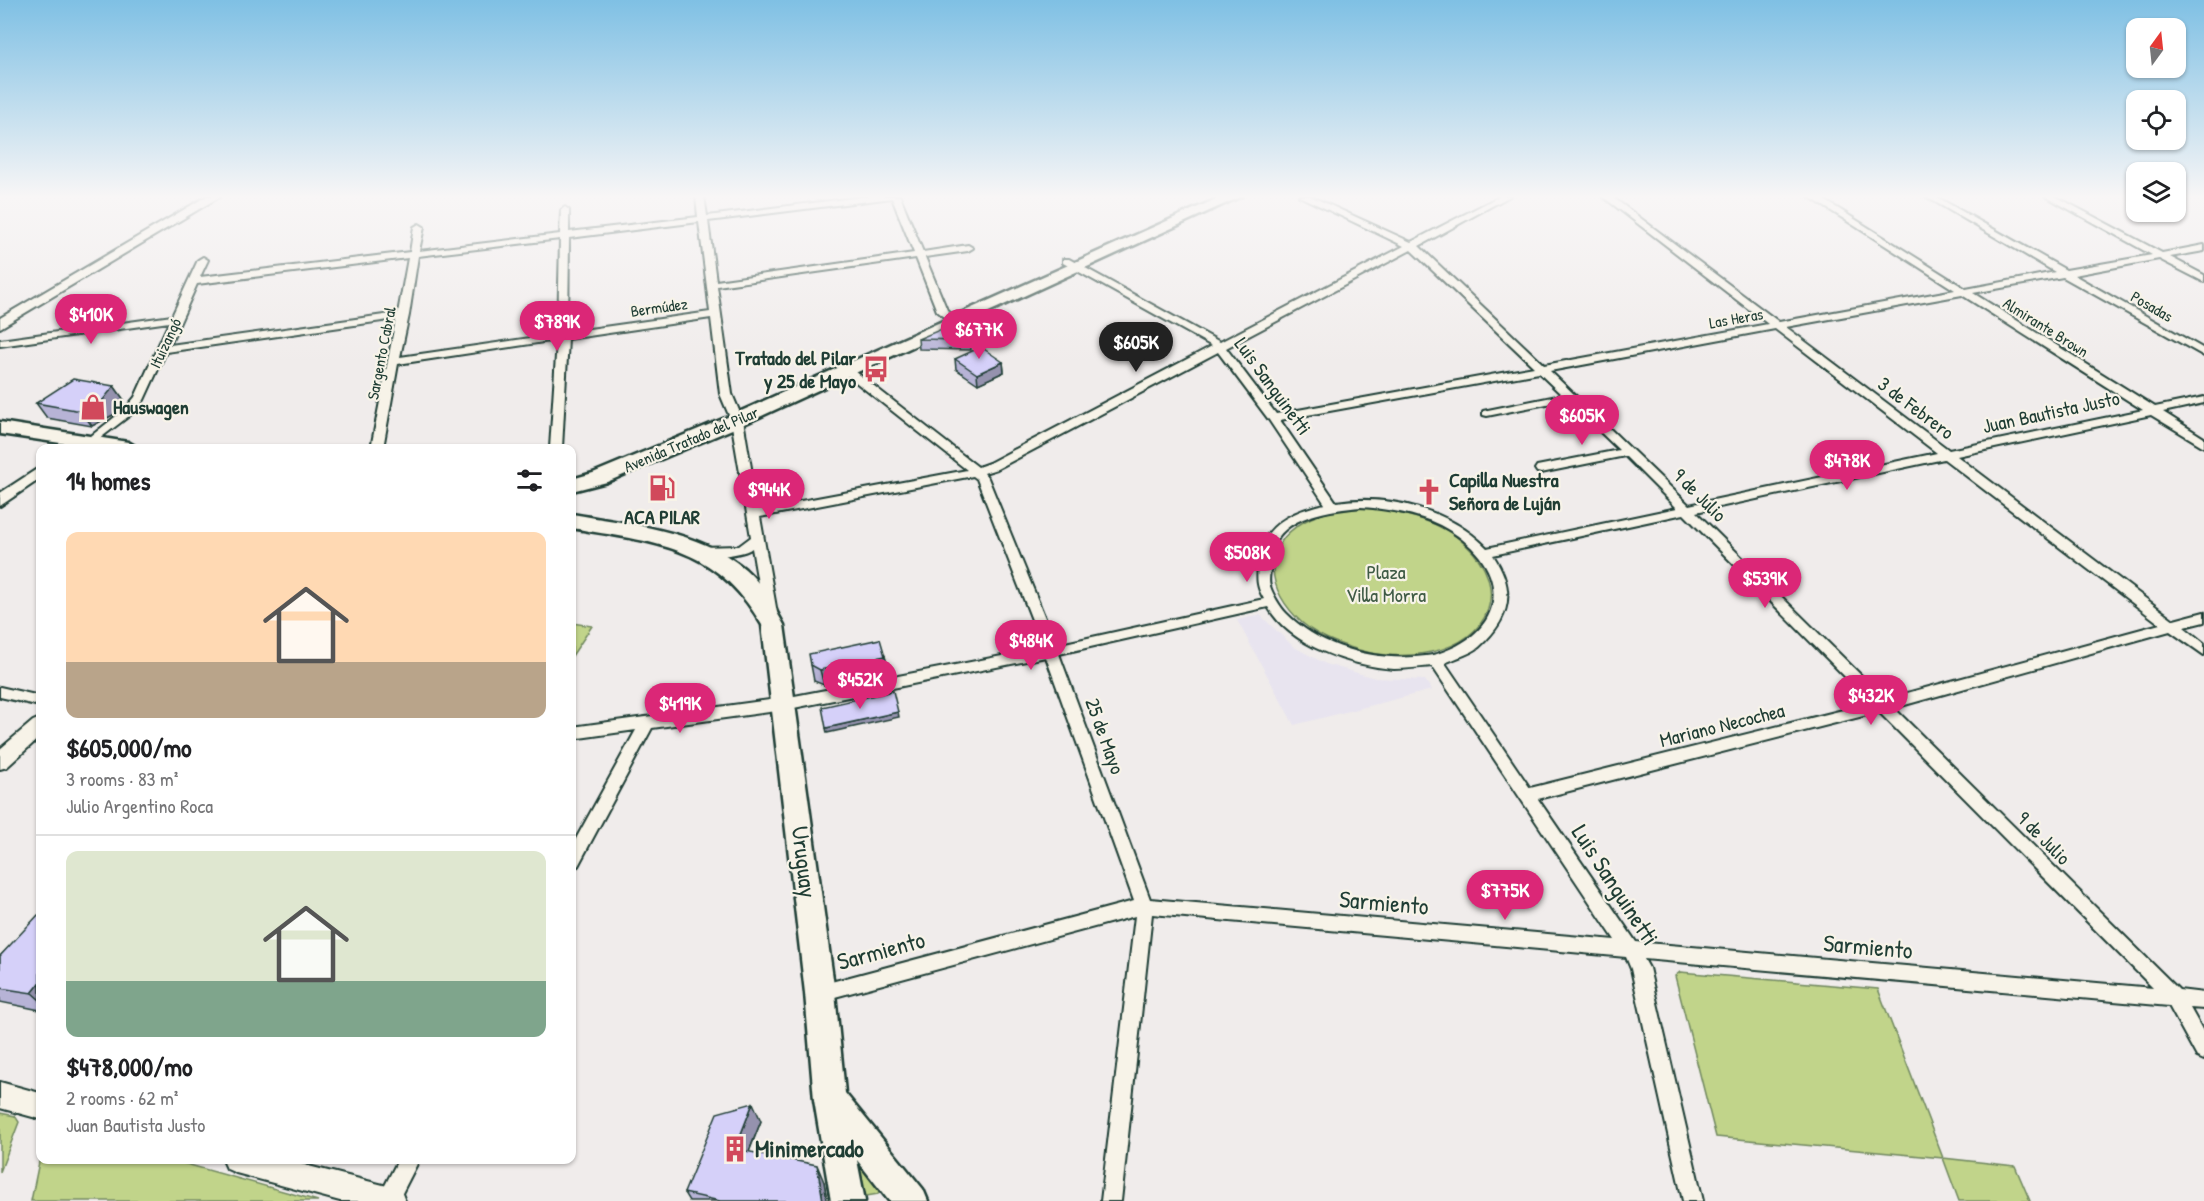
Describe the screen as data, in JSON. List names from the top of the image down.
{
  "streets": {
    "main road": ["Avenida Tratado del Pilar", "Uruguay"],
    "street": [
      "Posadas",
      "Bermúdez",
      "Las Heras",
      "Almirante Brown",
      "Ituizangó",
      "Sargento Cabral",
      "Luis Sanguinetti",
      "3 de Febrero",
      "Juan Bautista Justo",
      "9 de Julio",
      "Mariano Necochea",
      "25 de Mayo",
      "Sarmiento"
    ]
  },
  "crossings": [
    ["Posadas", "Las Heras"],
    ["Bermúdez", "Sargento Cabral"],
    ["Bermúdez", "Uruguay"],
    ["Las Heras", "Almirante Brown"],
    ["Las Heras", "Luis Sanguinetti"],
    ["Las Heras", "3 de Febrero"],
    ["Las Heras", "9 de Julio"],
    ["Almirante Brown", "Juan Bautista Justo"],
    ["Luis Sanguinetti", "Juan Bautista Justo"],
    ["Luis Sanguinetti", "Avenida Tratado del Pilar"],
    ["Luis Sanguinetti", "Mariano Necochea"],
    ["Luis Sanguinetti", "Sarmiento"],
    ["3 de Febrero", "Juan Bautista Justo"],
    ["3 de Febrero", "Mariano Necochea"],
    ["Juan Bautista Justo", "9 de Julio"],
    ["Avenida Tratado del Pilar", "25 de Mayo"],
    ["Avenida Tratado del Pilar", "Uruguay"],
    ["9 de Julio", "Mariano Necochea"],
    ["9 de Julio", "Sarmiento"],
    ["25 de Mayo", "Sarmiento"],
    ["Uruguay", "Sarmiento"]
  ],
  "parks": ["Plaza Villa Morra"],
  "places": {
    "bus stop": ["Tratado del Pilar y 25 de Mayo"],
    "shop": ["Hauswagen"],
    "fuel station": ["ACA PILAR"],
    "church": ["Capilla Nuestra Señora de Luján"],
    "building": ["Minimercado"]
  },
  "north": "top",
  "page": {
    "price": [
      "$410K",
      "$789K",
      "$677K",
      "$605K",
      "$605K",
      "$478K",
      "$944K",
      "$508K",
      "$539K",
      "$484K",
      "$452K",
      "$432K",
      "$419K",
      "$775K"
    ],
    "heading": "14 homes",
    "list": [
      {
        "name": "$605,000/mo",
        "note": "3 rooms · 83 m² · Julio Argentino Roca"
      },
      {
        "name": "$478,000/mo",
        "note": "2 rooms · 62 m² · Juan Bautista Justo"
      }
    ]
  }
}
